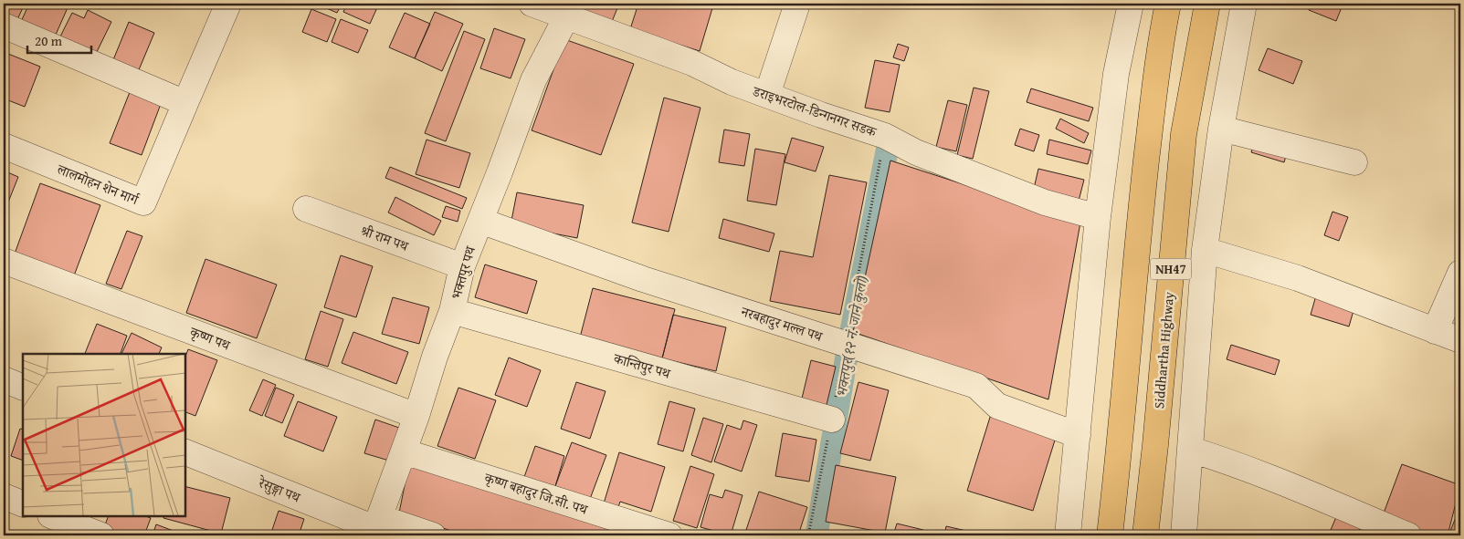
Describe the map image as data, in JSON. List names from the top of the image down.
{
  "streets": {
    "highway": ["NH47", "Siddhartha Highway"],
    "street": [
      "डराइभरटोल-डिन्गनगर सडक",
      "लालमोहन शेन मार्ग",
      "श्री राम पथ",
      "भक्तपुर पथ",
      "नरबहादुर मल्ल पथ",
      "कृष्ण पथ",
      "कान्तिपुर पथ",
      "रेसुङ्गा पथ",
      "कृष्ण बहादुर जि.सी. पथ"
    ]
  },
  "crossings": [
    ["डराइभरटोल-डिन्गनगर सडक", "भक्तपुर पथ"],
    ["श्री राम पथ", "भक्तपुर पथ"],
    ["भक्तपुर पथ", "नरबहादुर मल्ल पथ"],
    ["भक्तपुर पथ", "कृष्ण पथ"],
    ["भक्तपुर पथ", "कान्तिपुर पथ"],
    ["भक्तपुर पथ", "रेसुङ्गा पथ"],
    ["भक्तपुर पथ", "कृष्ण बहादुर जि.सी. पथ"]
  ],
  "water": ["भक्तपुर(१२ नं. जाने कुलो)"],
  "scale_bar": "20 m"
}
